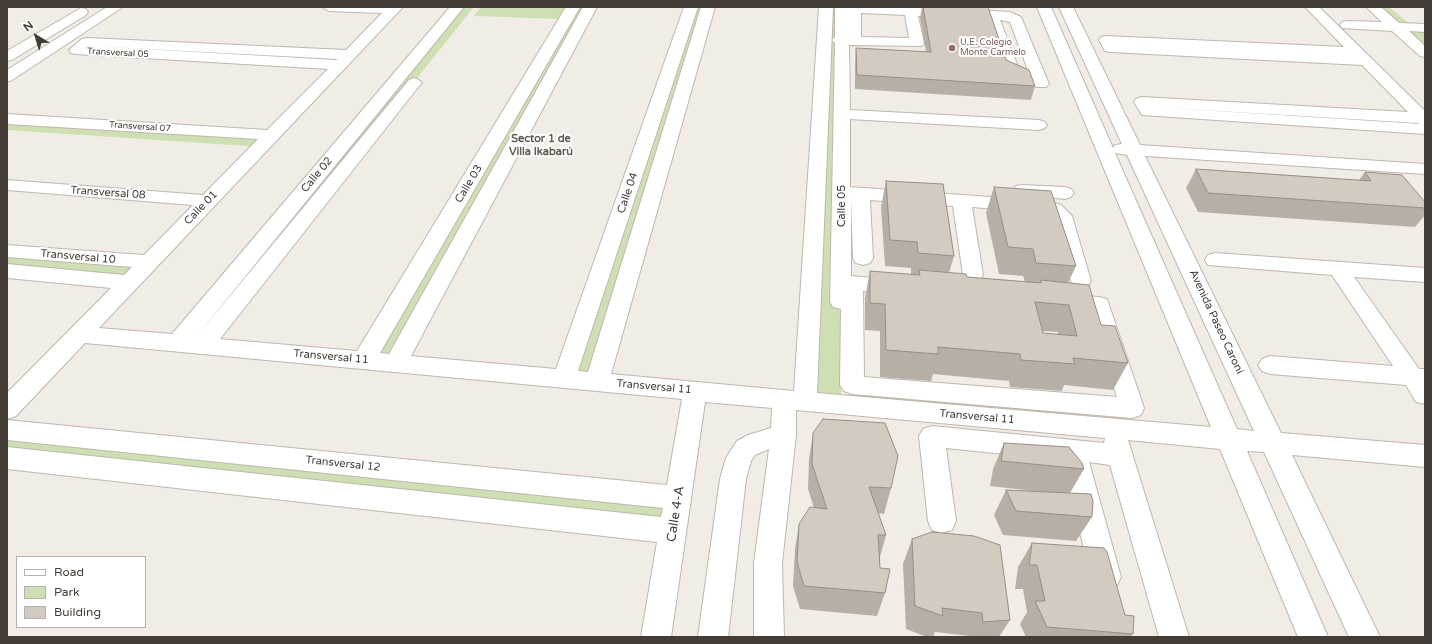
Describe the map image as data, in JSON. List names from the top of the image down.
{
  "streets": {
    "street": [
      "Transversal 05",
      "Transversal 07",
      "Calle 02",
      "Calle 03",
      "Transversal 08",
      "Calle 04",
      "Calle 05",
      "Calle 01",
      "Transversal 10",
      "Avenida Paseo Caroní",
      "Transversal 11",
      "Transversal 12",
      "Calle 4-A"
    ]
  },
  "crossings": [
    ["Transversal 05", "Calle 01"],
    ["Transversal 07", "Calle 01"],
    ["Calle 02", "Transversal 11"],
    ["Calle 03", "Transversal 11"],
    ["Transversal 08", "Calle 01"],
    ["Calle 04", "Transversal 11"],
    ["Calle 05", "Transversal 11"],
    ["Calle 01", "Transversal 10"],
    ["Calle 01", "Transversal 11"],
    ["Avenida Paseo Caroní", "Transversal 11"],
    ["Transversal 11", "Calle 4-A"],
    ["Transversal 12", "Calle 4-A"]
  ],
  "districts": ["Sector 1 de Villa Ikabarú"],
  "places": ["U.E. Colegio Monte Carmelo"],
  "legend": ["Road", "Park", "Building"],
  "north": "top left"
}
